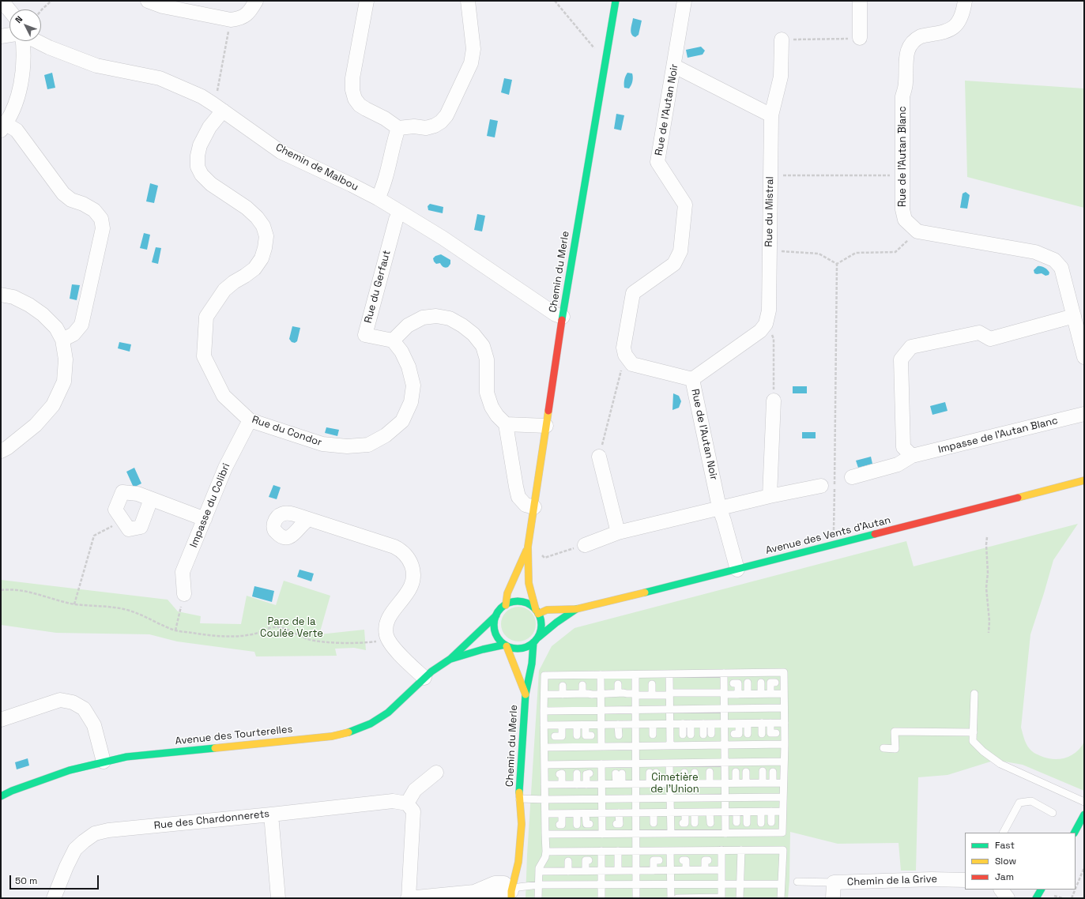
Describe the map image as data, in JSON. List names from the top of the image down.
{
  "streets": {
    "street": [
      "Rue de l'Autan Noir",
      "Rue de l'Autan Blanc",
      "Chemin de Malbou",
      "Rue du Mistral",
      "Chemin du Merle",
      "Rue du Gerfaut",
      "Rue du Condor",
      "Impasse de l'Autan Blanc",
      "Impasse du Colibri",
      "Avenue des Vents d'Autan",
      "Avenue des Tourterelles",
      "Rue des Chardonnerets",
      "Chemin de la Grive"
    ]
  },
  "crossings": [
    ["Rue de l'Autan Noir", "Avenue des Vents d'Autan"],
    ["Chemin de Malbou", "Chemin du Merle"],
    ["Chemin de Malbou", "Rue du Gerfaut"],
    ["Chemin de Malbou", "Rue du Condor"],
    ["Chemin du Merle", "Avenue des Vents d'Autan"],
    ["Chemin du Merle", "Avenue des Tourterelles"],
    ["Rue du Gerfaut", "Rue du Condor"],
    ["Rue du Condor", "Impasse du Colibri"],
    ["Avenue des Vents d'Autan", "Avenue des Tourterelles"]
  ],
  "parks": ["Parc de la Coulée Verte", "Cimetière de l'Union"],
  "legend": ["Fast", "Slow", "Jam"],
  "scale_bar": "50 m",
  "north": "top left"
}
